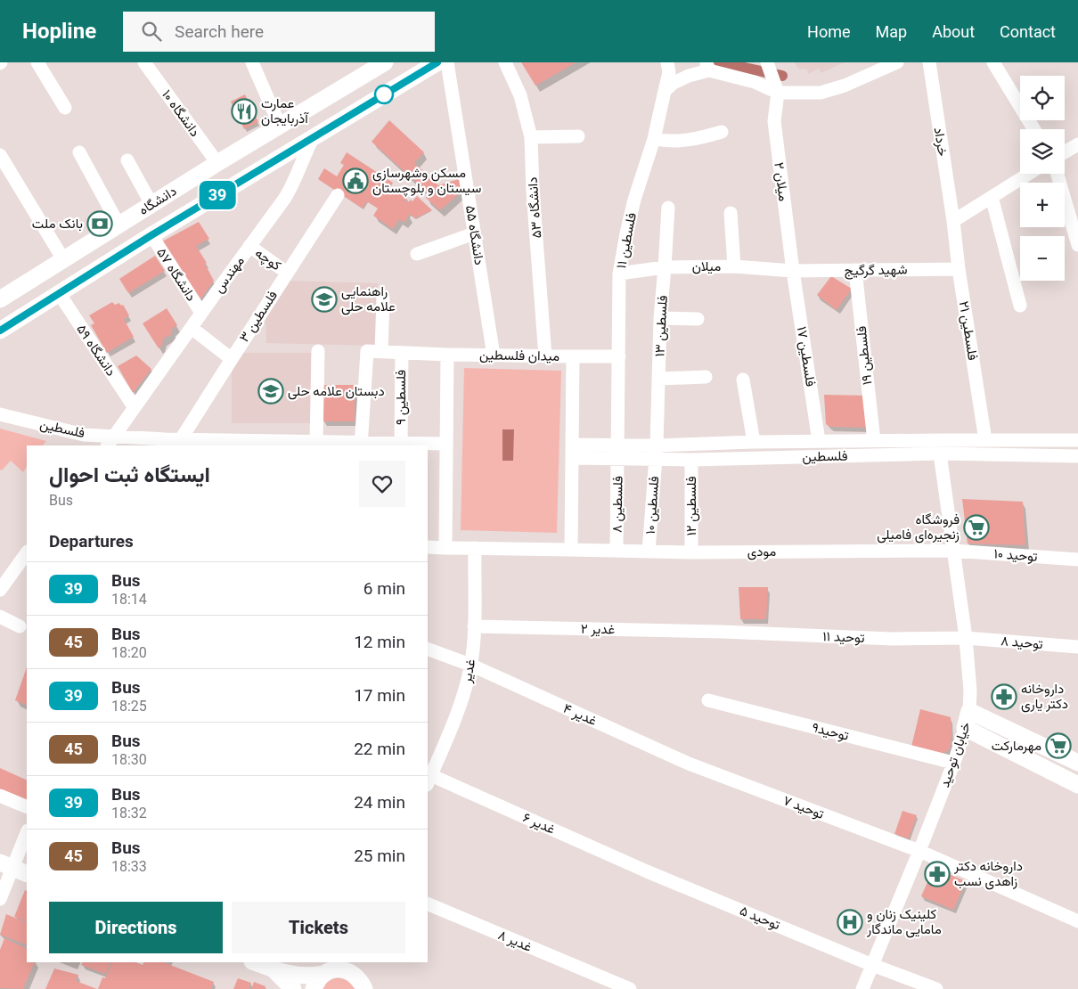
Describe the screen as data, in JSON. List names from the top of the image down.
{
  "streets": {
    "main road": ["دانشگاه", "خیابان توحید"],
    "street": [
      "دانشگاه ۱۰",
      "خرداد",
      "میلان ۲",
      "دانشگاه ۵۳",
      "دانشگاه ۵۵",
      "فلسطین ۱۱",
      "کوچه",
      "میلان",
      "شهید گرگیج",
      "دانشگاه ۵۷",
      "مهندس",
      "فلسطین ۳",
      "فلسطین ۱۳",
      "فلسطین ۲۱",
      "دانشگاه ۵۹",
      "میدان فلسطین",
      "فلسطین ۱۹",
      "فلسطین ۱۷",
      "فلسطین ۹",
      "فلسطین",
      "فلسطین ۸",
      "فلسطین ۱۰",
      "فلسطین ۱۲",
      "مودی",
      "توحید ۱۰",
      "غدیر ۲",
      "توحید ۱۱",
      "توحید ۸",
      "غدیر",
      "غدیر ۴",
      "توحید۹",
      "توحید ۷",
      "غدیر ۶",
      "توحید ۵",
      "غدیر ۸"
    ]
  },
  "crossings": [
    ["دانشگاه ۱۰", "دانشگاه"],
    ["خرداد", "فلسطین ۲۱"],
    ["میلان ۲", "میلان"],
    ["میلان ۲", "شهید گرگیج"],
    ["میلان ۲", "فلسطین ۱۷"],
    ["دانشگاه", "دانشگاه ۵۷"],
    ["دانشگاه", "مهندس"],
    ["دانشگاه", "دانشگاه ۵۹"],
    ["دانشگاه ۵۳", "میدان فلسطین"],
    ["دانشگاه ۵۵", "میدان فلسطین"],
    ["فلسطین ۱۱", "میلان"],
    ["فلسطین ۱۱", "فلسطین"],
    ["فلسطین ۱۱", "فلسطین ۸"],
    ["کوچه", "مهندس"],
    ["کوچه", "فلسطین ۳"],
    ["میلان", "شهید گرگیج"],
    ["میلان", "فلسطین ۱۳"],
    ["میلان", "فلسطین ۱۷"],
    ["شهید گرگیج", "فلسطین ۲۱"],
    ["شهید گرگیج", "فلسطین ۱۹"],
    ["شهید گرگیج", "فلسطین ۱۷"],
    ["دانشگاه ۵۷", "مهندس"],
    ["مهندس", "دانشگاه ۵۹"],
    ["مهندس", "فلسطین"],
    ["فلسطین ۳", "فلسطین"],
    ["فلسطین ۱۳", "فلسطین"],
    ["فلسطین ۱۳", "فلسطین ۱۰"],
    ["فلسطین ۲۱", "فلسطین"],
    ["میدان فلسطین", "فلسطین ۹"],
    ["میدان فلسطین", "فلسطین"],
    ["میدان فلسطین", "مودی"],
    ["فلسطین ۱۹", "فلسطین"],
    ["فلسطین ۱۷", "فلسطین"],
    ["فلسطین ۹", "فلسطین"],
    ["فلسطین", "فلسطین ۸"],
    ["فلسطین", "فلسطین ۱۰"],
    ["فلسطین", "فلسطین ۱۲"],
    ["فلسطین", "خیابان توحید"],
    ["فلسطین ۸", "مودی"],
    ["فلسطین ۱۰", "مودی"],
    ["فلسطین ۱۲", "مودی"],
    ["مودی", "توحید ۱۰"],
    ["مودی", "خیابان توحید"],
    ["توحید ۱۰", "خیابان توحید"],
    ["غدیر ۲", "توحید ۱۱"],
    ["غدیر ۲", "غدیر"],
    ["توحید ۱۱", "توحید ۸"],
    ["توحید ۱۱", "خیابان توحید"],
    ["توحید ۸", "خیابان توحید"],
    ["غدیر", "غدیر ۴"],
    ["غدیر", "غدیر ۶"],
    ["غدیر ۴", "توحید ۷"],
    ["توحید۹", "خیابان توحید"],
    ["خیابان توحید", "توحید ۷"],
    ["خیابان توحید", "توحید ۵"],
    ["غدیر ۶", "توحید ۵"]
  ],
  "places": {
    "restaurant": ["عمارت آذربایجان"],
    "public building": ["مسکن وشهرسازی سیستان و بلوچستان"],
    "bank": ["بانک ملت"],
    "school or university": ["راهنمایی علامه حلی", "دبستان علامه حلی"],
    "supermarket": ["فروشگاه زنجیره‌ای فامیلی", "مهرمارکت"],
    "pharmacy": ["داروخانه دکتر یاری", "داروخانه دکتر زاهدی نسب"],
    "hospital": ["کلینیک زنان و مامایی ماندگار"]
  },
  "lines": ["bus line 39"],
  "page": {
    "header": "Hopline",
    "search": "Search here",
    "nav": [
      "Home",
      "Map",
      "About",
      "Contact"
    ],
    "on_map": "39",
    "map_buttons": ["+", "−"],
    "heading": [
      ["ایستگاه ثبت احوال", "Bus"],
      "Departures"
    ],
    "list": [
      {
        "mark": "39",
        "name": "Bus",
        "note": "18:14",
        "value": "6 min"
      },
      {
        "mark": "45",
        "name": "Bus",
        "note": "18:20",
        "value": "12 min"
      },
      {
        "mark": "39",
        "name": "Bus",
        "note": "18:25",
        "value": "17 min"
      },
      {
        "mark": "45",
        "name": "Bus",
        "note": "18:30",
        "value": "22 min"
      },
      {
        "mark": "39",
        "name": "Bus",
        "note": "18:32",
        "value": "24 min"
      },
      {
        "mark": "45",
        "name": "Bus",
        "note": "18:33",
        "value": "25 min"
      }
    ],
    "buttons": ["Directions", "Tickets"]
  }
}
